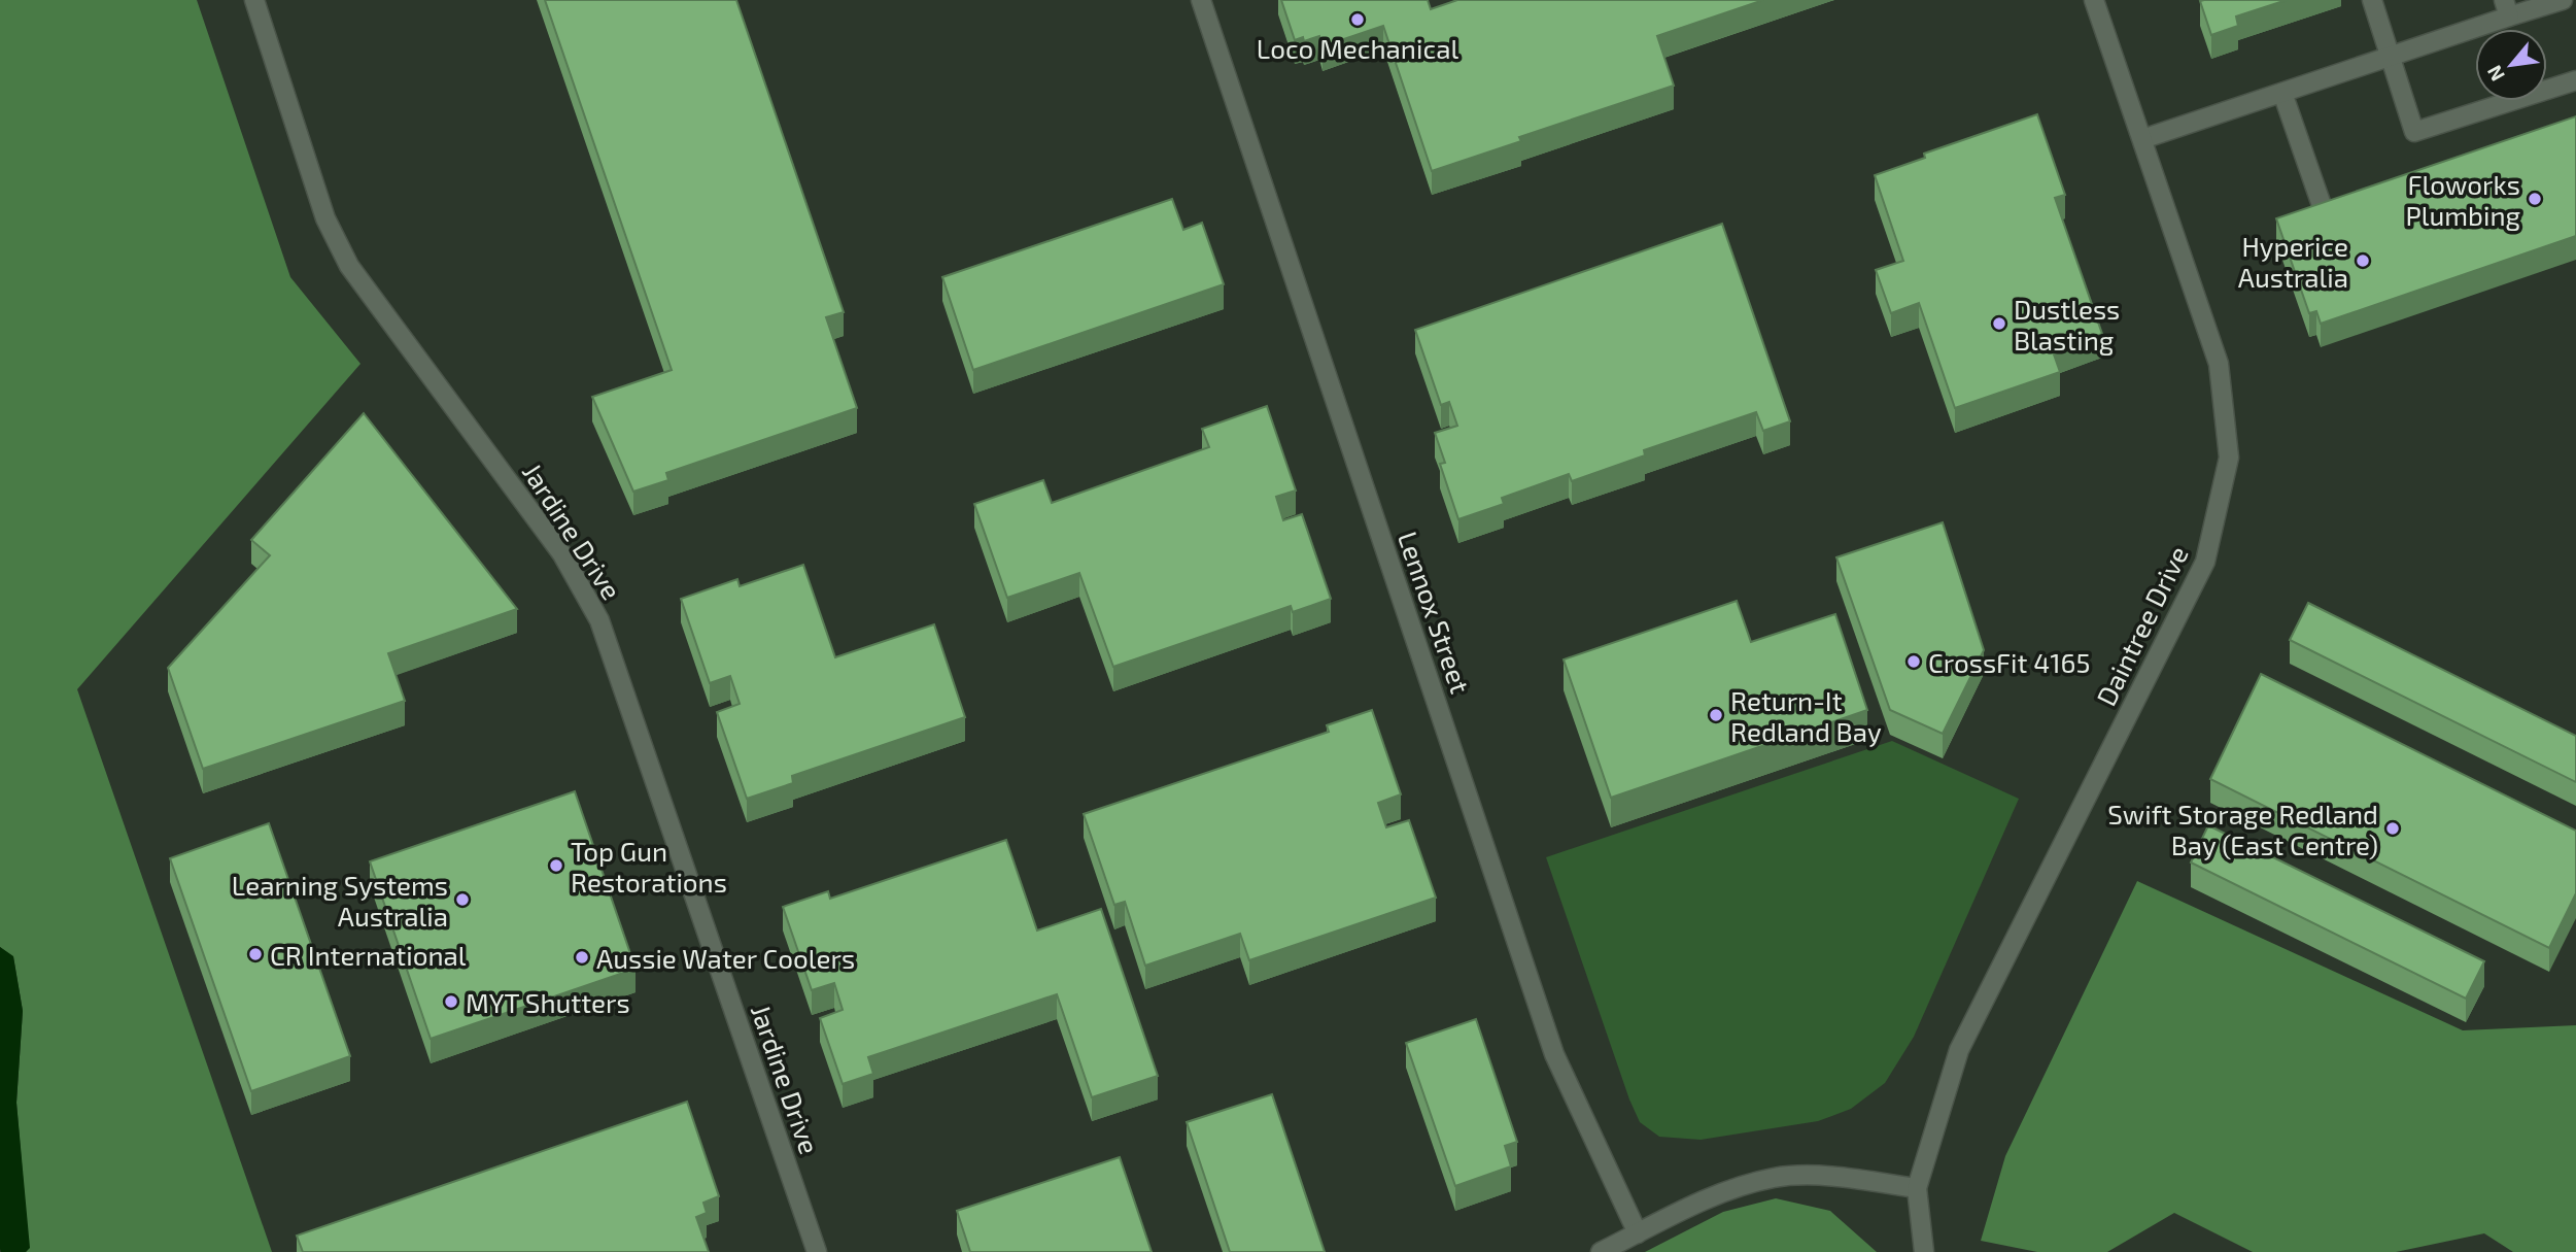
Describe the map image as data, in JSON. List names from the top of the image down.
{
  "streets": {
    "street": ["Jardine Drive", "Lennox Street", "Daintree Drive"]
  },
  "places": [
    "Loco Mechanical",
    "Floworks Plumbing",
    "Hyperice Australia",
    "Dustless Blasting",
    "CrossFit 4165",
    "Return-It Redland Bay",
    "Swift Storage Redland Bay (East Centre)",
    "Top Gun Restorations",
    "Learning Systems Australia",
    "CR International",
    "Aussie Water Coolers",
    "MYT Shutters"
  ],
  "north": "bottom left"
}
